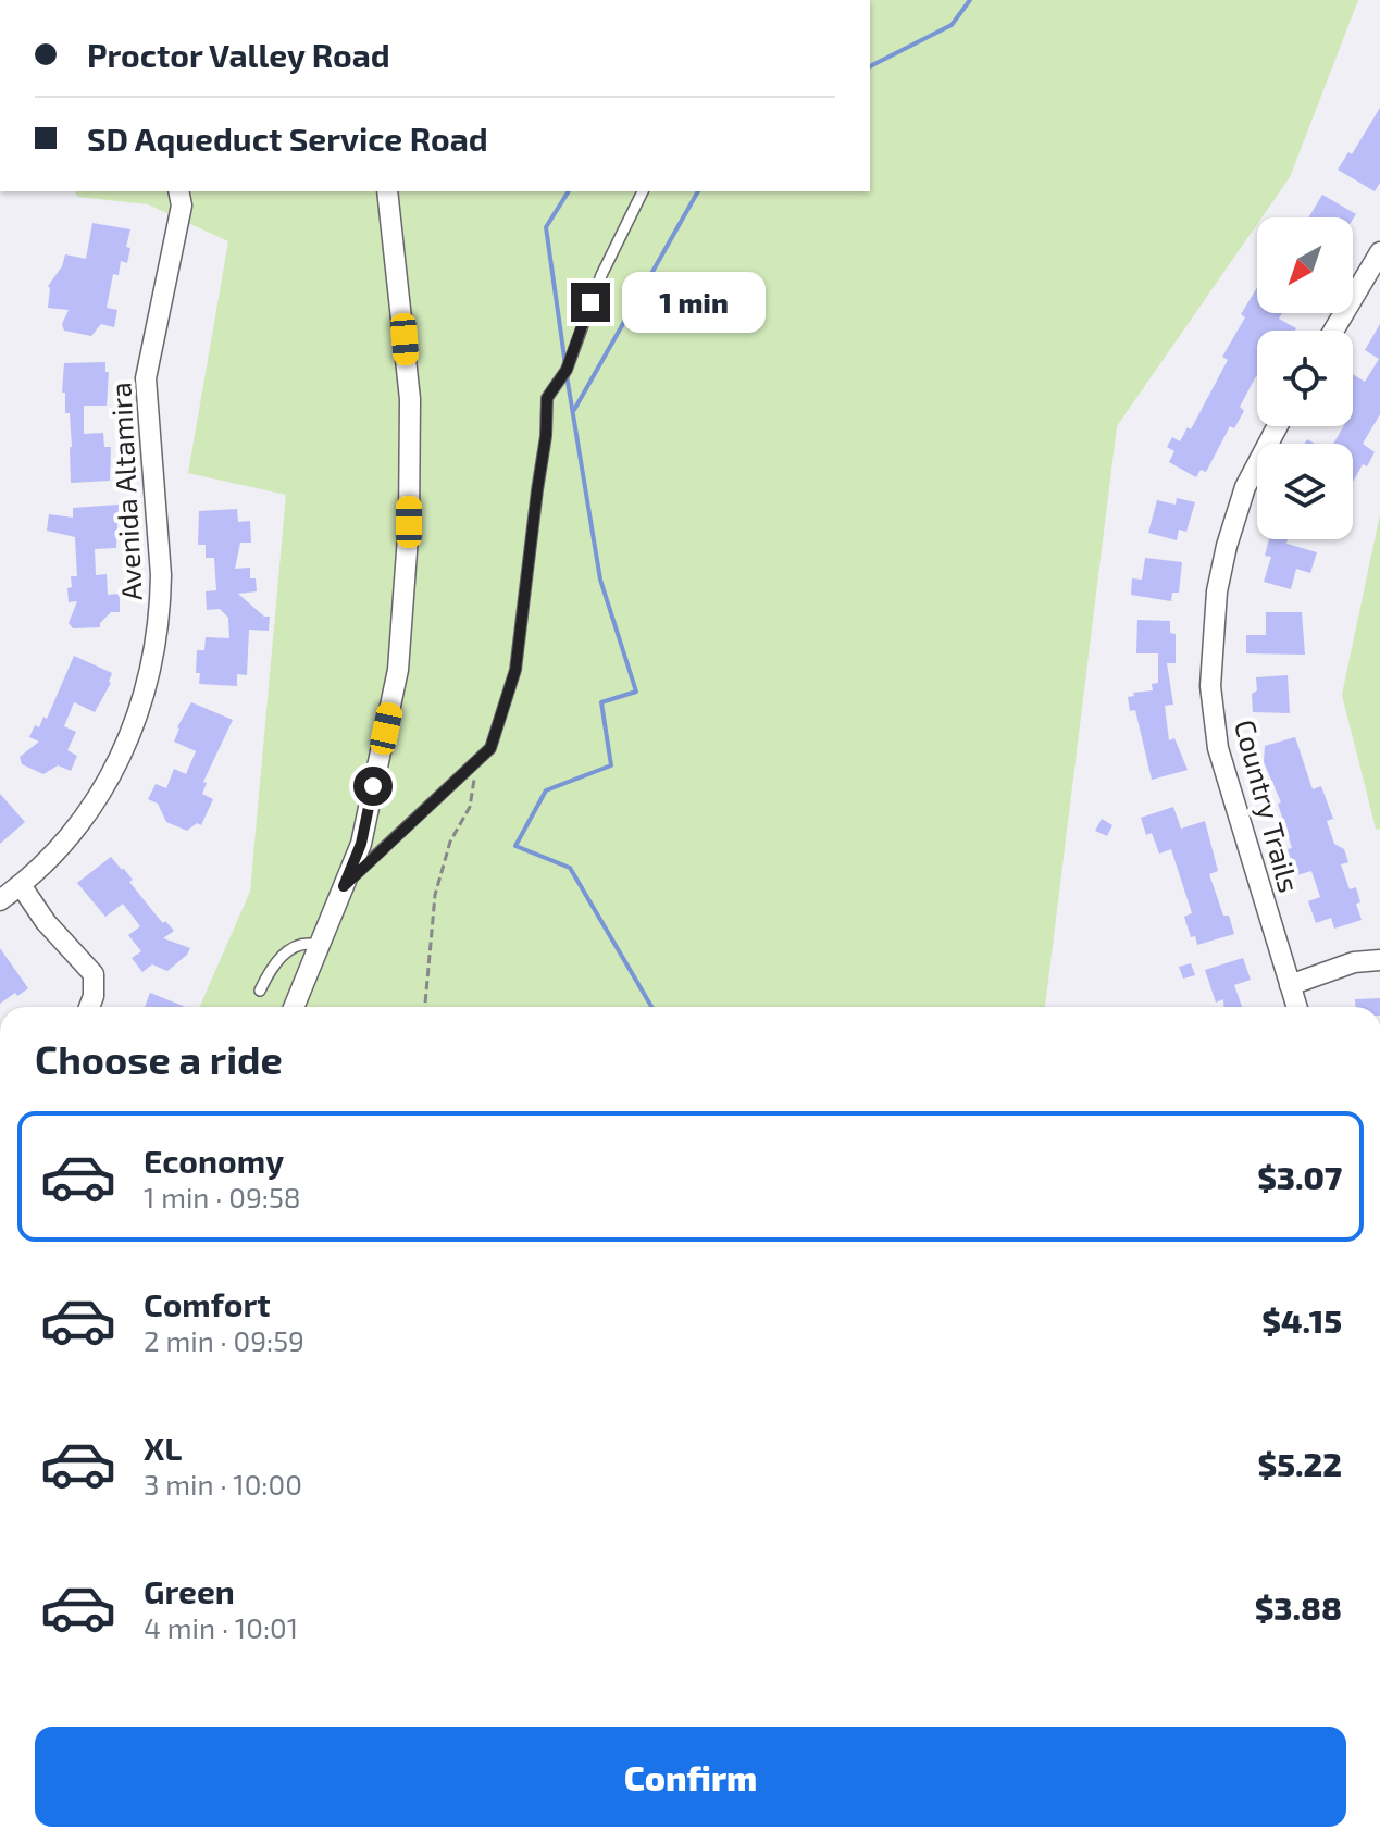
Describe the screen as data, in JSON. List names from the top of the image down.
{
  "streets": {
    "street": ["Avenida Altamira", "Country Trails"]
  },
  "north": "bottom left",
  "page": {
    "banner": ["Proctor Valley Road", "SD Aqueduct Service Road"],
    "bubble": "1 min",
    "heading": "Choose a ride",
    "list": [
      {
        "name": "Economy",
        "note": "1 min · 09:58",
        "value": "$3.07"
      },
      {
        "name": "Comfort",
        "note": "2 min · 09:59",
        "value": "$4.15"
      },
      {
        "name": "XL",
        "note": "3 min · 10:00",
        "value": "$5.22"
      },
      {
        "name": "Green",
        "note": "4 min · 10:01",
        "value": "$3.88"
      }
    ],
    "buttons": "Confirm"
  }
}
